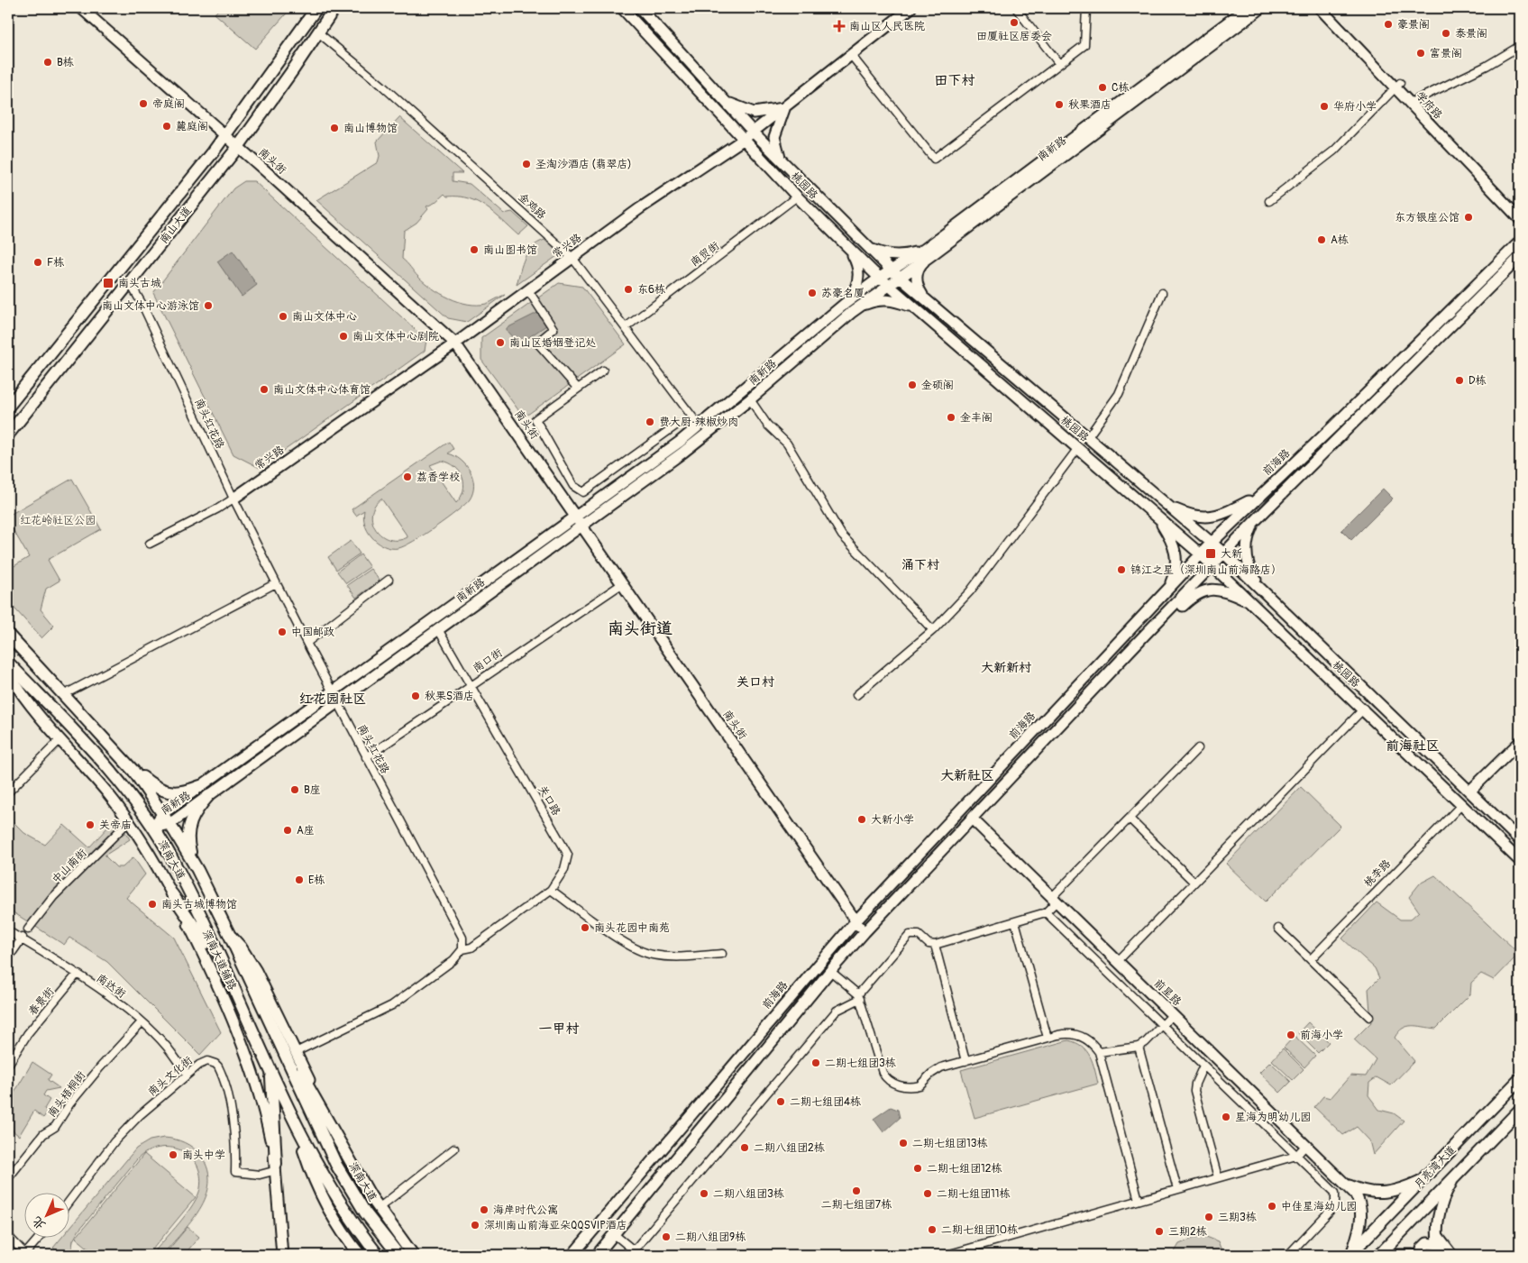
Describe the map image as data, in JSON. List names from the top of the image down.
{
  "streets": {
    "main road": [
      "学府路",
      "南新路",
      "南头街",
      "桃园路",
      "南山大道",
      "常兴路",
      "前海路",
      "深南大道",
      "深南大道辅路",
      "前星路",
      "月亮湾大道"
    ],
    "street": [
      "金鸡路",
      "南贸街",
      "南头红花路",
      "南口街",
      "关口路",
      "中山南街",
      "桃李路",
      "南达街",
      "春景街",
      "南头文化街",
      "南头梧桐街"
    ]
  },
  "crossings": [
    ["南新路", "南头街"],
    ["南新路", "桃园路"],
    ["南新路", "金鸡路"],
    ["南新路", "南头红花路"],
    ["南新路", "关口路"],
    ["南新路", "深南大道"],
    ["南头街", "南山大道"],
    ["南头街", "常兴路"],
    ["南头街", "前海路"],
    ["南头街", "南口街"],
    ["桃园路", "常兴路"],
    ["桃园路", "南贸街"],
    ["桃园路", "前海路"],
    ["桃园路", "桃李路"],
    ["金鸡路", "南山大道"],
    ["金鸡路", "常兴路"],
    ["金鸡路", "南贸街"],
    ["南山大道", "南头红花路"],
    ["常兴路", "南头红花路"],
    ["南头红花路", "南口街"],
    ["南头红花路", "关口路"],
    ["南口街", "关口路"],
    ["深南大道", "深南大道辅路"],
    ["中山南街", "深南大道辅路"],
    ["深南大道辅路", "南头文化街"],
    ["南达街", "春景街"],
    ["南达街", "南头文化街"],
    ["南达街", "南头梧桐街"],
    ["前星路", "月亮湾大道"]
  ],
  "districts": [
    "田下村",
    "涌下村",
    "南头街道",
    "大新新村",
    "关口村",
    "红花园社区",
    "前海社区",
    "大新社区",
    "一甲村"
  ],
  "parks": ["红花岭社区公园"],
  "places": {
    "other": [
      "田厦社区居委会",
      "豪景阁",
      "泰景阁",
      "富景阁",
      "B栋",
      "C栋",
      "帝庭阁",
      "秋果酒店",
      "华府小学",
      "麓庭阁",
      "南山博物馆",
      "圣淘沙酒店 (翡翠店)",
      "东方银座公馆",
      "A栋",
      "南山图书馆",
      "F栋",
      "东6栋",
      "苏豪名厦",
      "南山文体中心游泳馆",
      "南山文体中心",
      "南山文体中心剧院",
      "南山区婚姻登记处",
      "D栋",
      "金硕阁",
      "南山文体中心体育馆",
      "金丰阁",
      "费大厨·辣椒炒肉",
      "荔香学校",
      "锦江之星（深圳南山前海路店）",
      "中国邮政",
      "秋果S酒店",
      "B座",
      "大新小学",
      "关帝庙",
      "A座",
      "E栋",
      "南头古城博物馆",
      "南头花园中南苑",
      "前海小学",
      "二期七组团3栋",
      "二期七组团4栋",
      "星海为明幼儿园",
      "二期七组团13栋",
      "二期八组团2栋",
      "南头中学",
      "二期七组团12栋",
      "二期七组团7栋",
      "二期八组团3栋",
      "二期七组团11栋",
      "中佳星海幼儿园",
      "海岸时代公寓",
      "三期3栋",
      "深圳南山前海亚朵QQSVIP酒店",
      "二期七组团10栋",
      "三期2栋",
      "二期八组团9栋"
    ],
    "health": ["南山区人民医院"],
    "transit": ["南头古城", "大新"]
  },
  "north": "bottom left"
}
